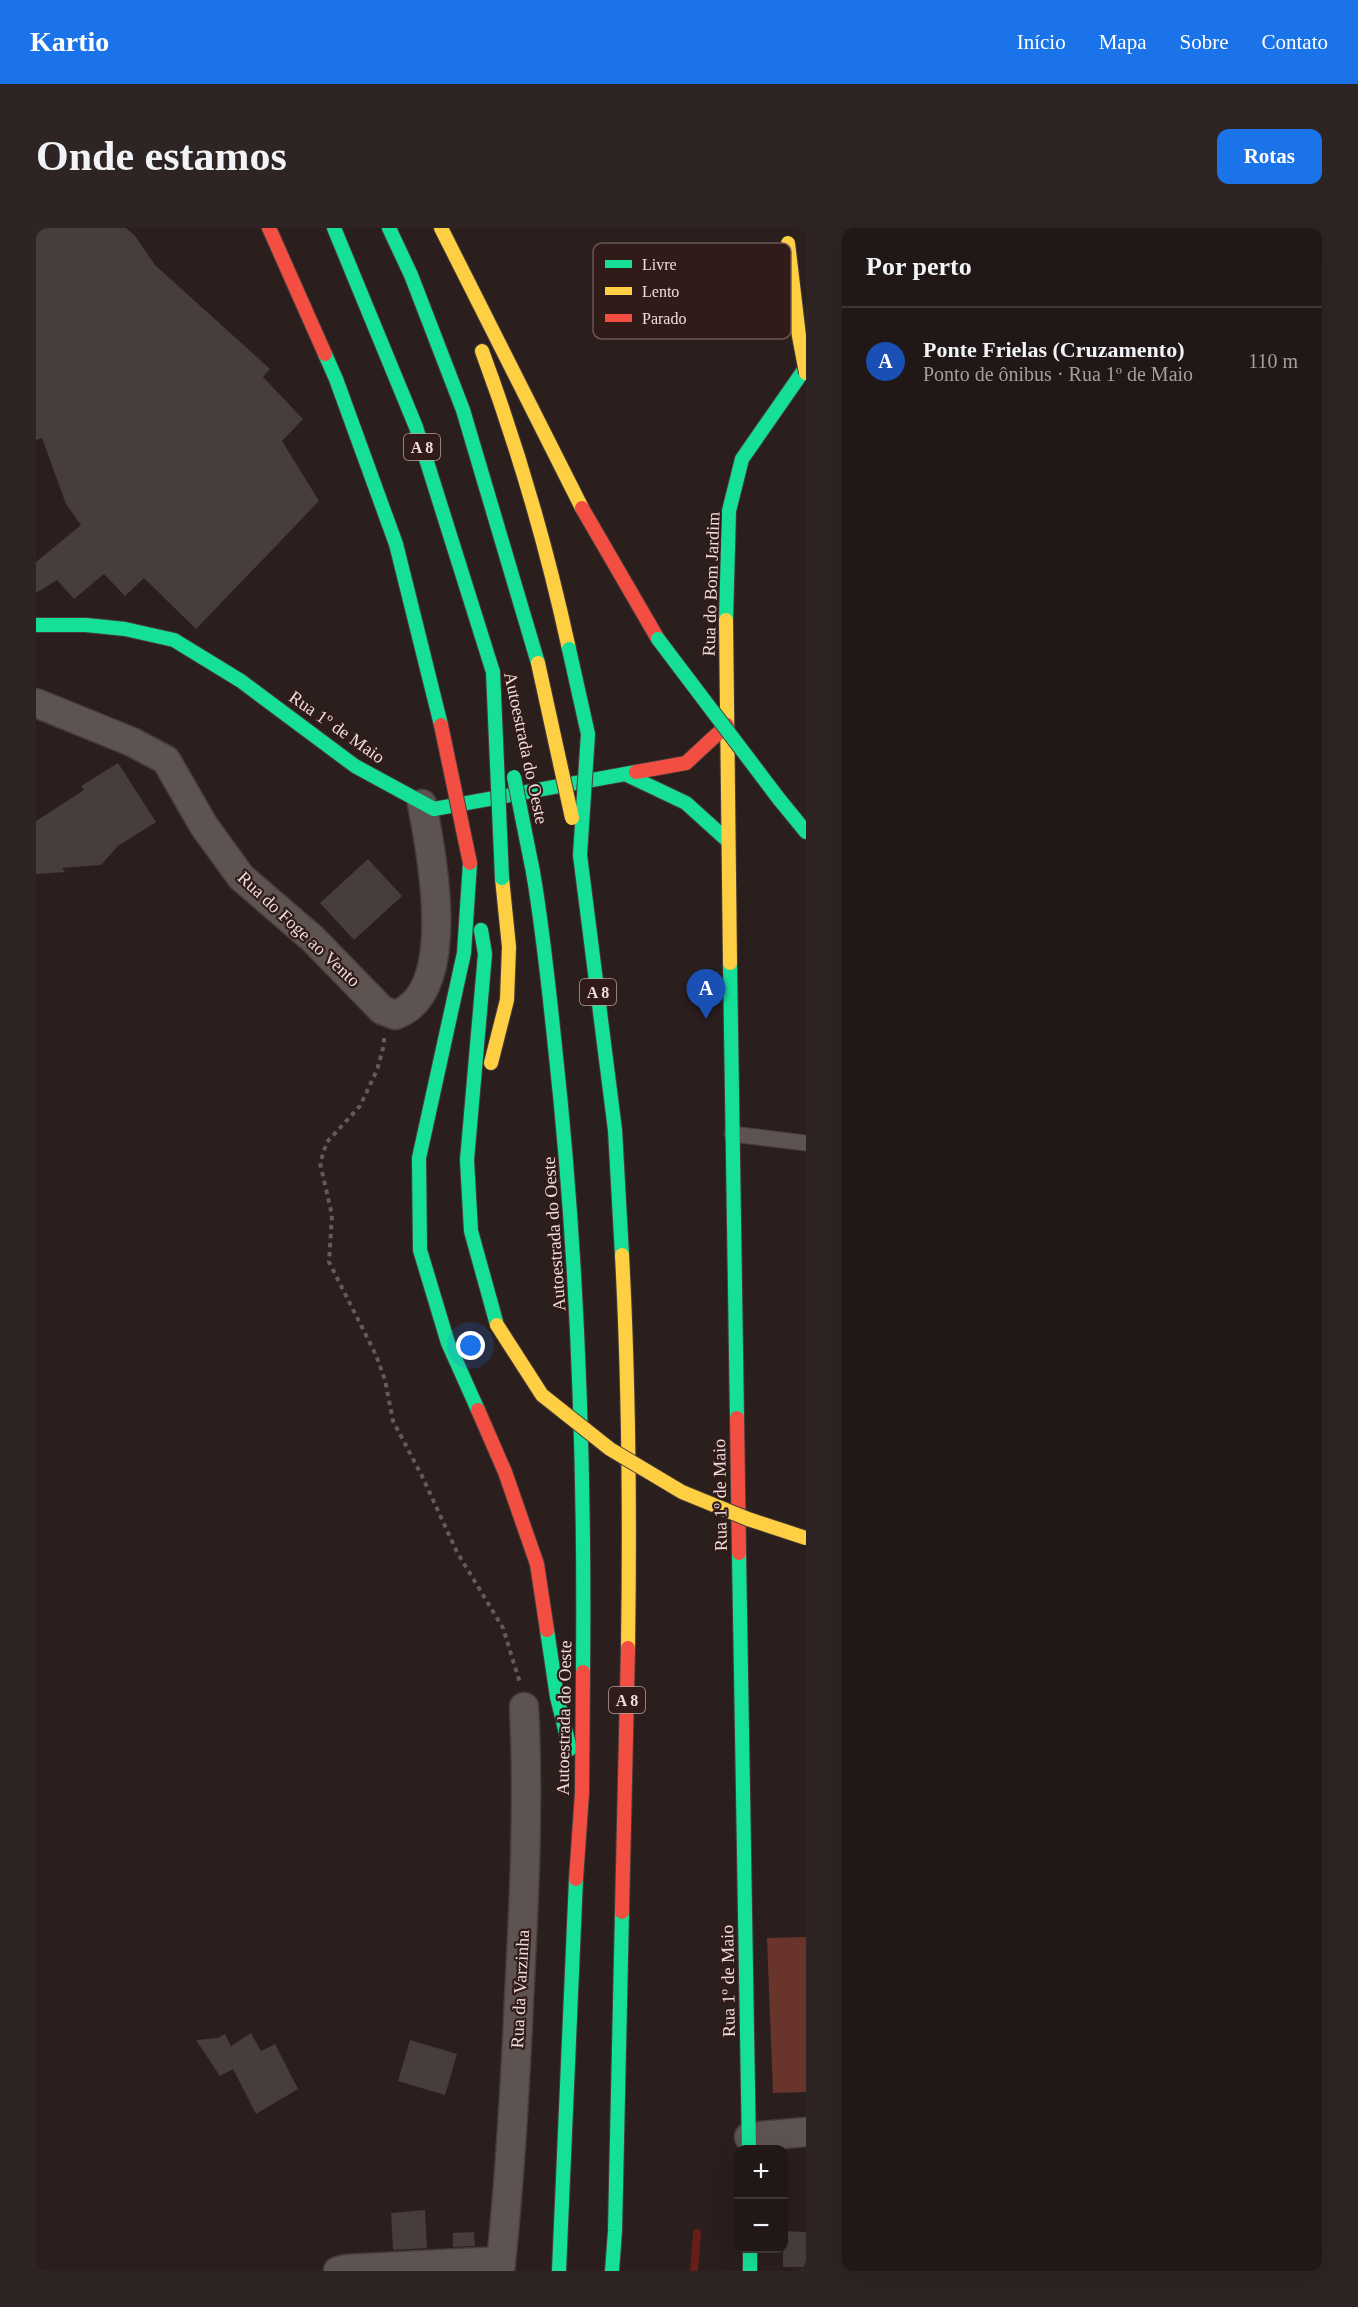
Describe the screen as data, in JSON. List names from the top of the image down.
{
  "streets": {
    "main road": [
      "A 8",
      "Rua do Bom Jardim",
      "Rua 1º de Maio",
      "Autoestrada do Oeste"
    ],
    "street": ["Rua do Foge ao Vento", "Rua da Varzinha"]
  },
  "crossings": [
    ["Rua do Bom Jardim", "Rua 1º de Maio"]
  ],
  "legend": ["Livre", "Lento", "Parado"],
  "page": {
    "header": "Kartio",
    "nav": [
      "Início",
      "Mapa",
      "Sobre",
      "Contato"
    ],
    "buttons": "Rotas",
    "title": "Onde estamos",
    "heading": "Por perto",
    "list": [
      {
        "mark": "A",
        "name": "Ponte Frielas (Cruzamento)",
        "note": "Ponto de ônibus · Rua 1º de Maio",
        "value": "110 m"
      }
    ],
    "pins": "A",
    "map_buttons": ["+", "−"]
  }
}
